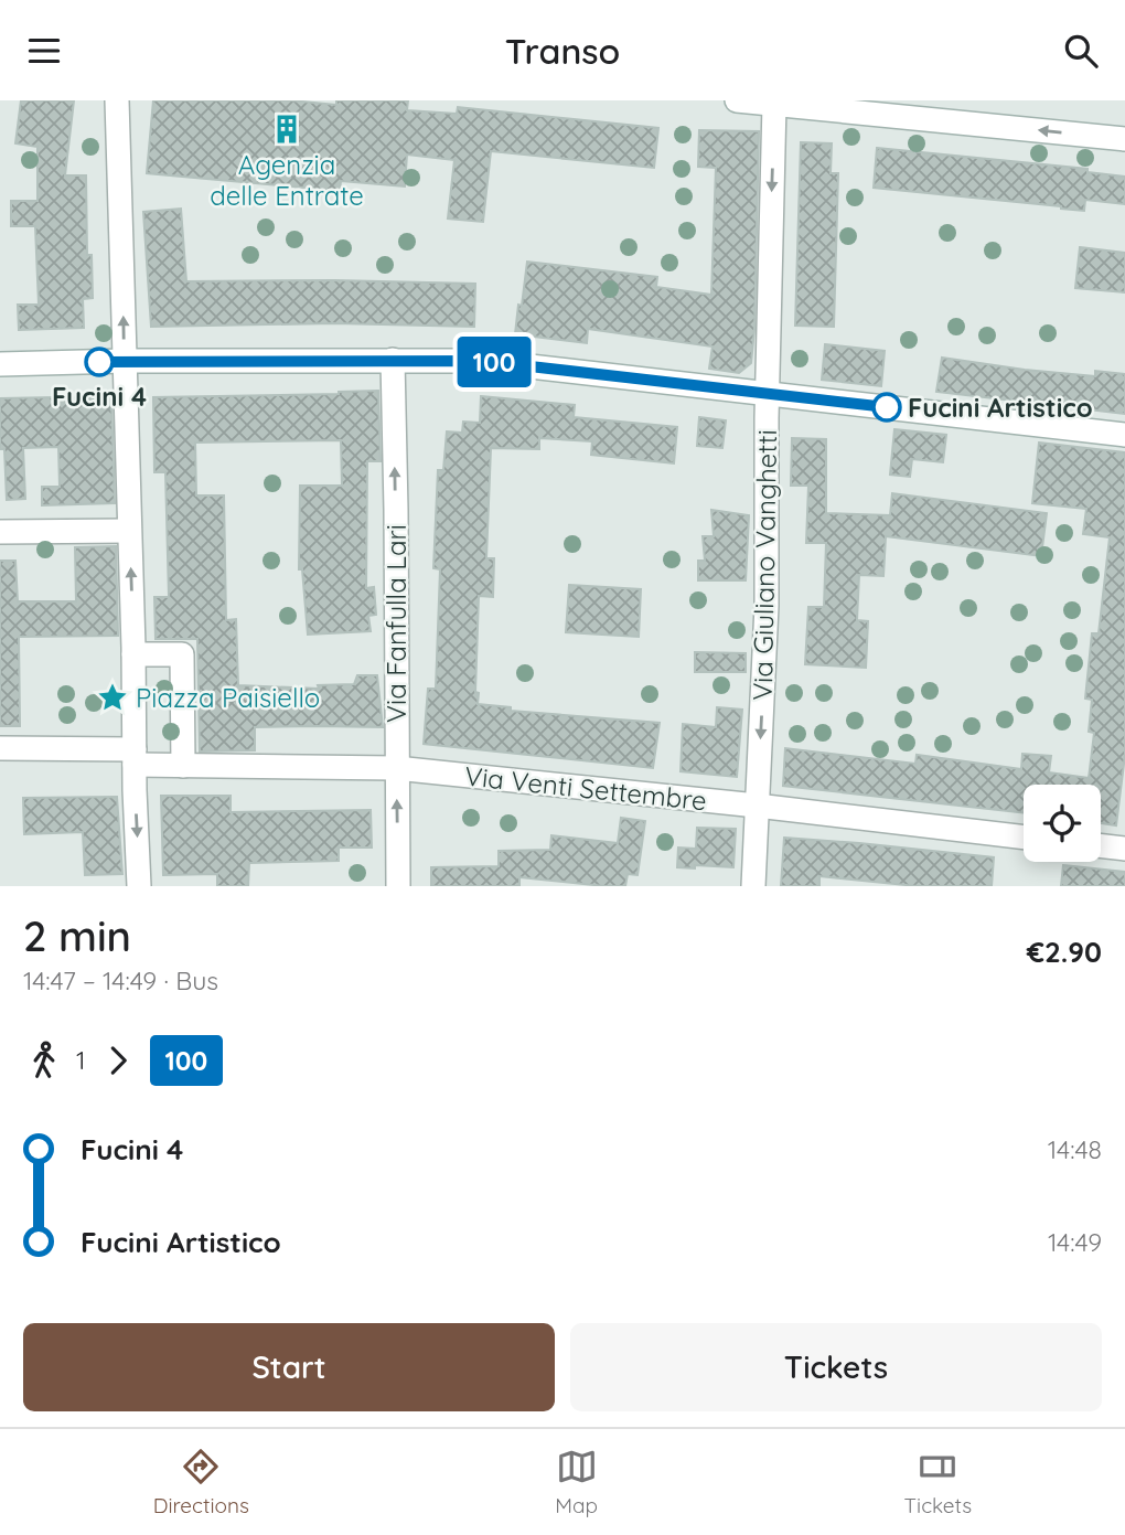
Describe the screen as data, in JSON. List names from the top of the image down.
{
  "streets": {
    "street": ["Via Giuliano Vanghetti", "Via Fanfulla Lari", "Via Venti Settembre"]
  },
  "crossings": [
    ["Via Giuliano Vanghetti", "Via Venti Settembre"],
    ["Via Fanfulla Lari", "Via Venti Settembre"]
  ],
  "one_way": ["Via Giuliano Vanghetti", "Via Fanfulla Lari"],
  "places": {
    "building": ["Agenzia delle Entrate"],
    "other": ["Fucini 4", "Fucini Artistico"],
    "place": ["Piazza Paisiello"]
  },
  "lines": ["bus line 100"],
  "page": {
    "header": "Transo",
    "on_map": "100",
    "heading": ["2 min", "14:47 – 14:49 · Bus", "€2.90"],
    "legs": ["1", "100"],
    "list": [
      {
        "name": "Fucini 4",
        "value": "14:48"
      },
      {
        "name": "Fucini Artistico",
        "value": "14:49"
      }
    ],
    "buttons": ["Start", "Tickets"],
    "tabs": ["Directions", "Map", "Tickets"]
  }
}
